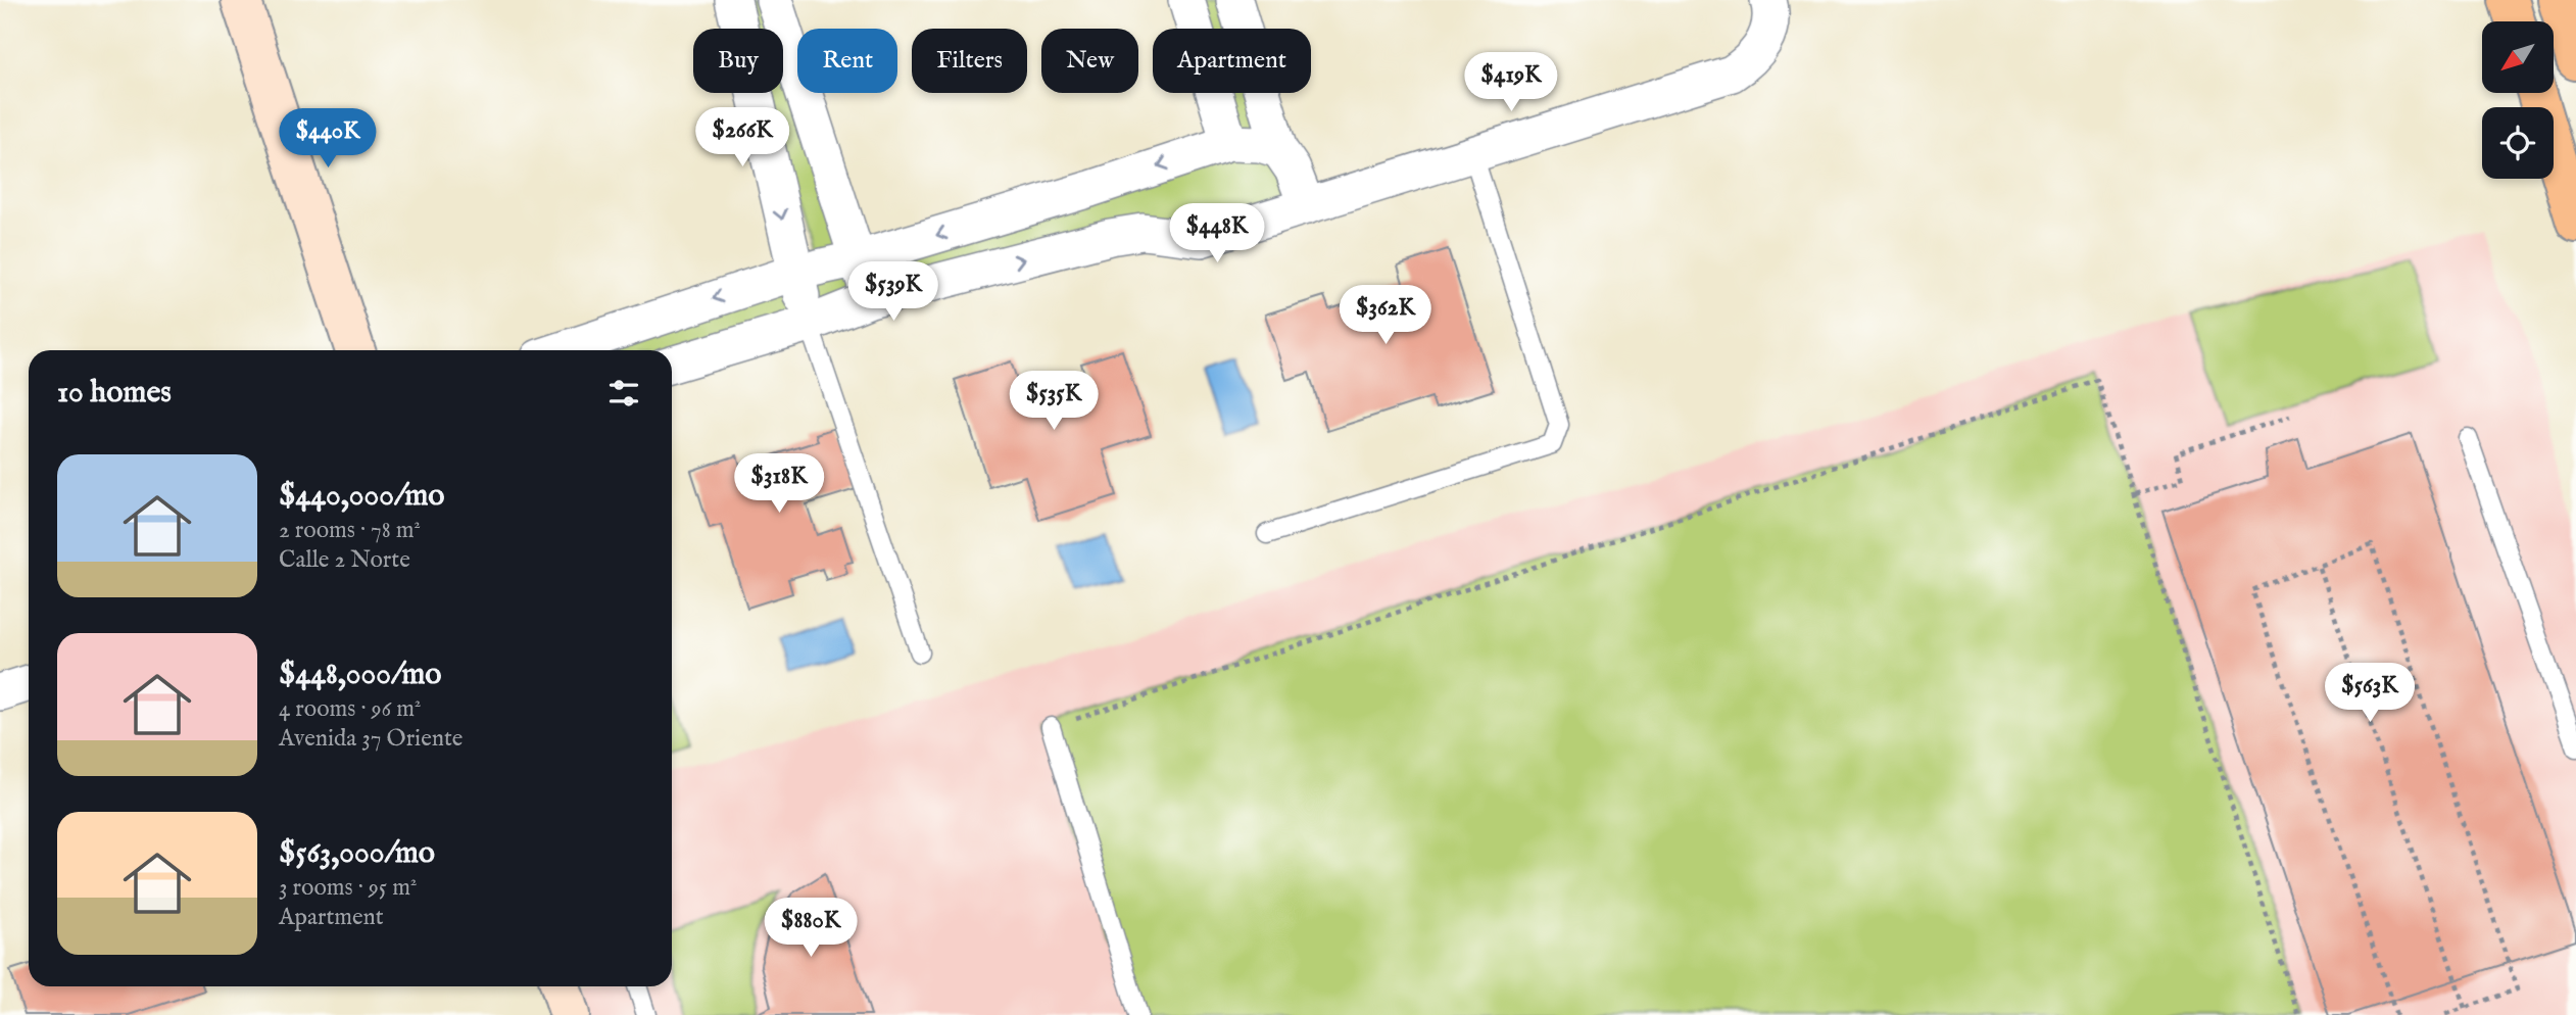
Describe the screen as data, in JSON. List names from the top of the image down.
{
  "north": "bottom left",
  "page": {
    "chip": [
      "Buy",
      "Rent",
      "Filters",
      "New",
      "Apartment"
    ],
    "price": [
      "$419K",
      "$266K",
      "$440K",
      "$448K",
      "$539K",
      "$362K",
      "$535K",
      "$318K",
      "$563K",
      "$880K"
    ],
    "heading": "10 homes",
    "list": [
      {
        "name": "$440,000/mo",
        "note": "2 rooms · 78 m² · Calle 2 Norte"
      },
      {
        "name": "$448,000/mo",
        "note": "4 rooms · 96 m² · Avenida 37 Oriente"
      },
      {
        "name": "$563,000/mo",
        "note": "3 rooms · 95 m² · Apartment"
      }
    ]
  }
}
